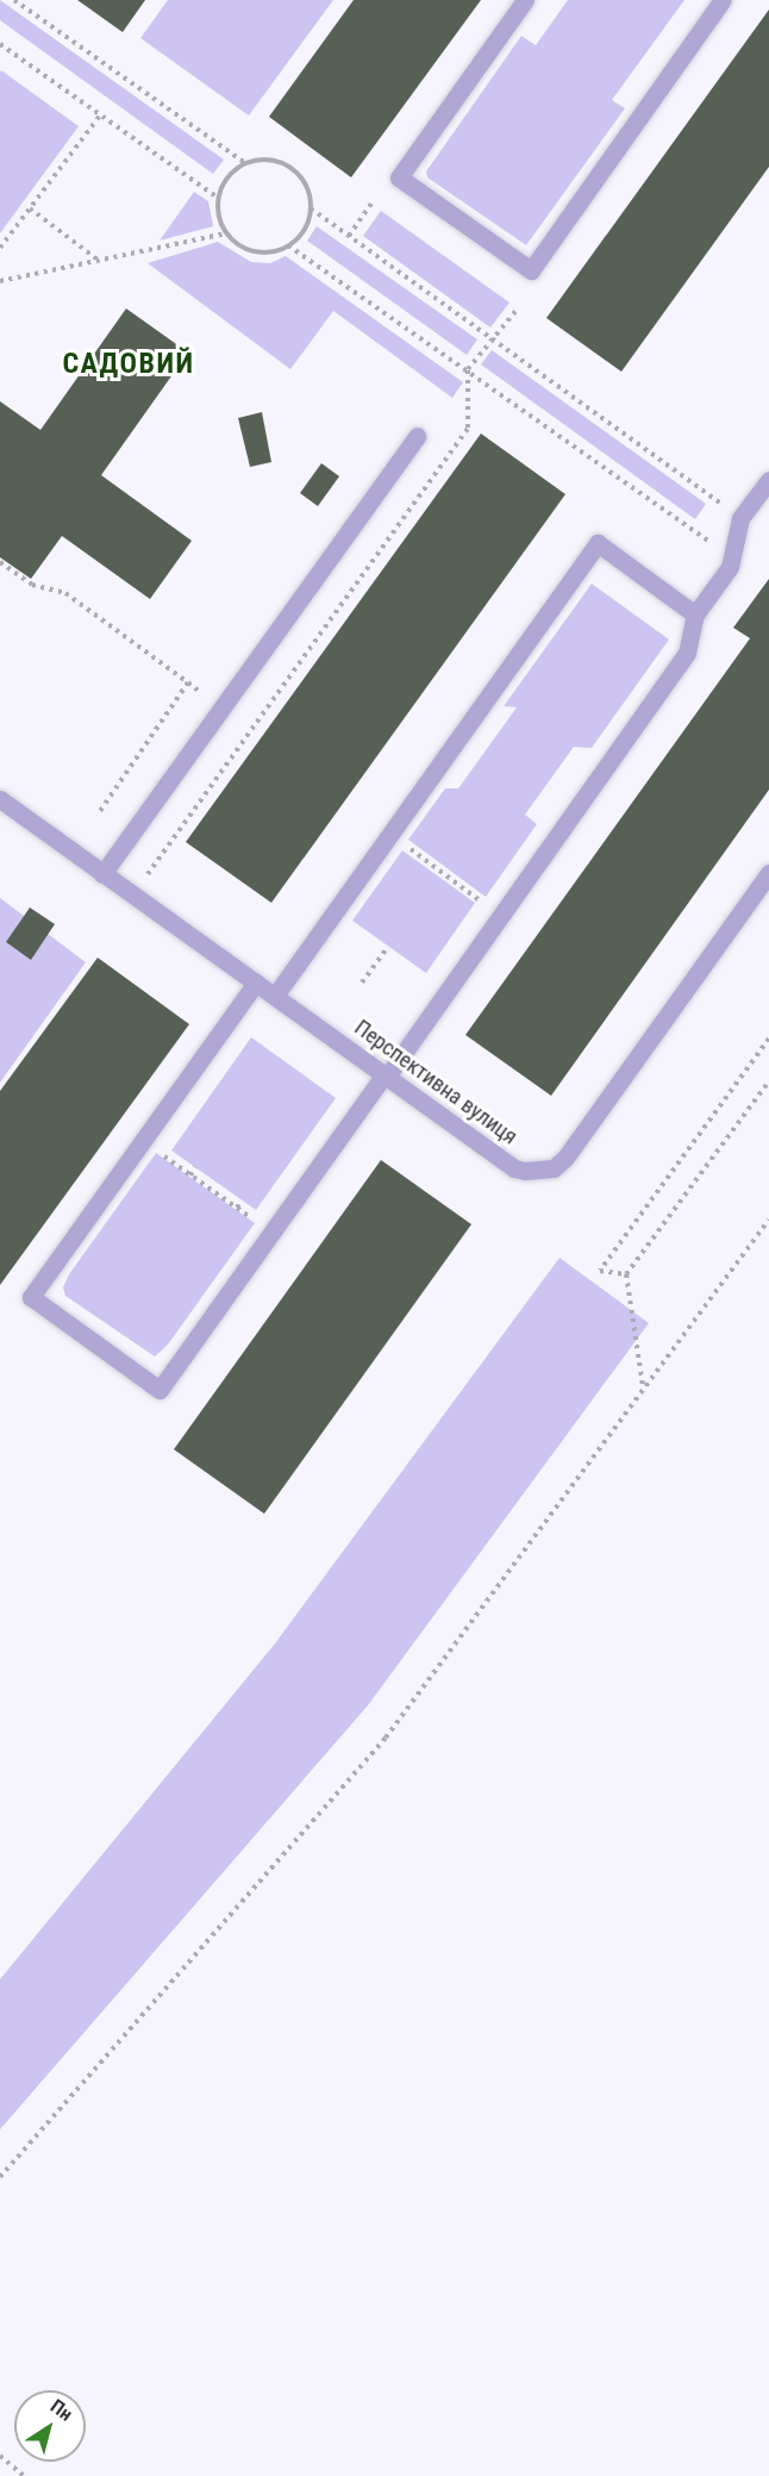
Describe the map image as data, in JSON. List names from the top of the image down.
{
  "streets": {
    "street": ["Перспективна вулиця"]
  },
  "districts": ["САДОВИЙ"],
  "north": "top right"
}
